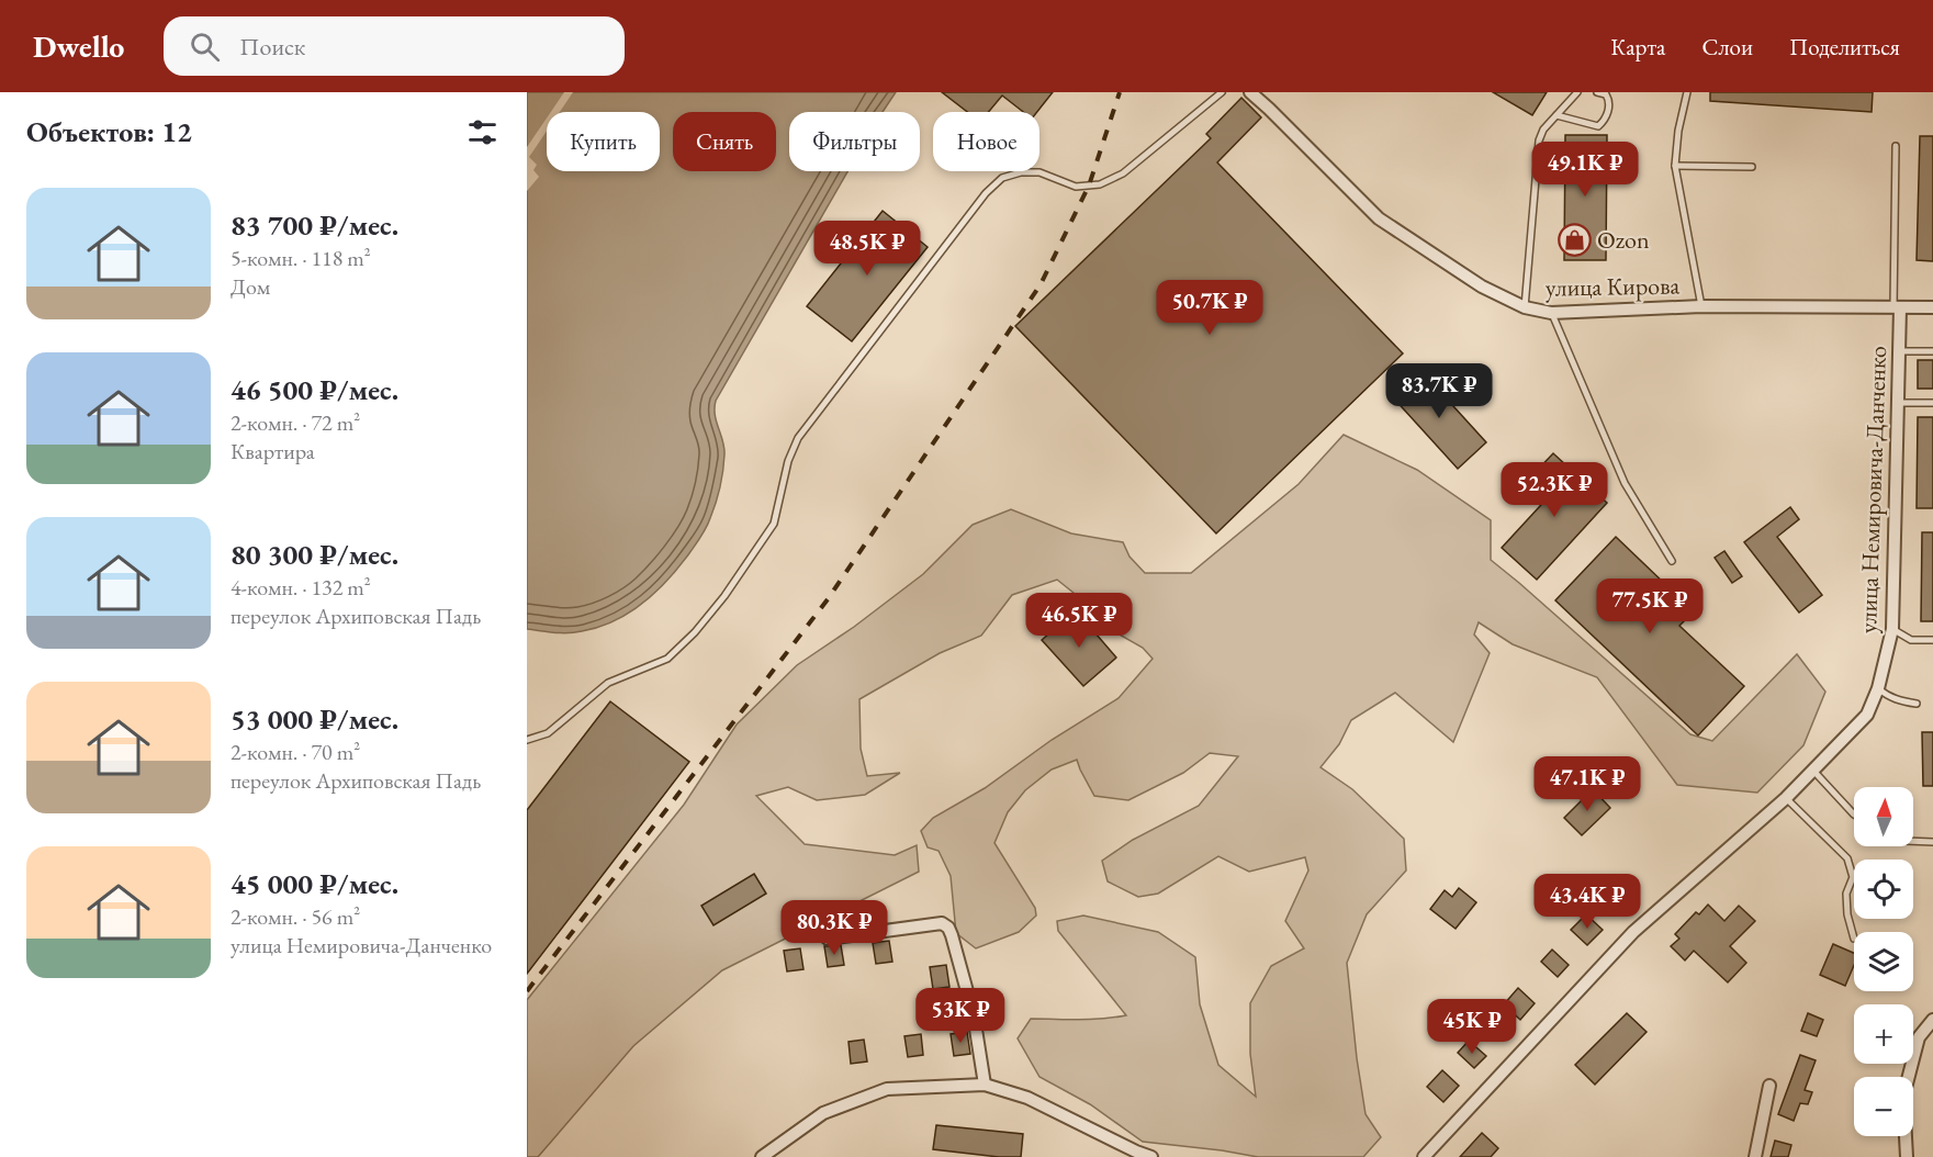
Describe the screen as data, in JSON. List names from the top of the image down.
{
  "streets": {
    "street": ["улица Кирова", "улица Немировича-Данченко"]
  },
  "crossings": [
    ["улица Кирова", "улица Немировича-Данченко"]
  ],
  "places": {
    "shop": ["Ozon"]
  },
  "north": "top",
  "page": {
    "header": "Dwello",
    "search": "Поиск",
    "nav": ["Карта", "Слои", "Поделиться"],
    "heading": "Объектов: 12",
    "chip": [
      "Купить",
      "Снять",
      "Фильтры",
      "Новое"
    ],
    "price": [
      "49.1K ₽",
      "48.5K ₽",
      "50.7K ₽",
      "83.7K ₽",
      "52.3K ₽",
      "77.5K ₽",
      "46.5K ₽",
      "47.1K ₽",
      "43.4K ₽",
      "80.3K ₽",
      "53K ₽",
      "45K ₽"
    ],
    "list": [
      {
        "name": "83 700 ₽/мес.",
        "note": "5-комн. · 118 m² · Дом"
      },
      {
        "name": "46 500 ₽/мес.",
        "note": "2-комн. · 72 m² · Квартира"
      },
      {
        "name": "80 300 ₽/мес.",
        "note": "4-комн. · 132 m² · переулок Архиповская Падь"
      },
      {
        "name": "53 000 ₽/мес.",
        "note": "2-комн. · 70 m² · переулок Архиповская Падь"
      },
      {
        "name": "45 000 ₽/мес.",
        "note": "2-комн. · 56 m² · улица Немировича-Данченко"
      }
    ],
    "map_buttons": ["+", "−"]
  }
}
